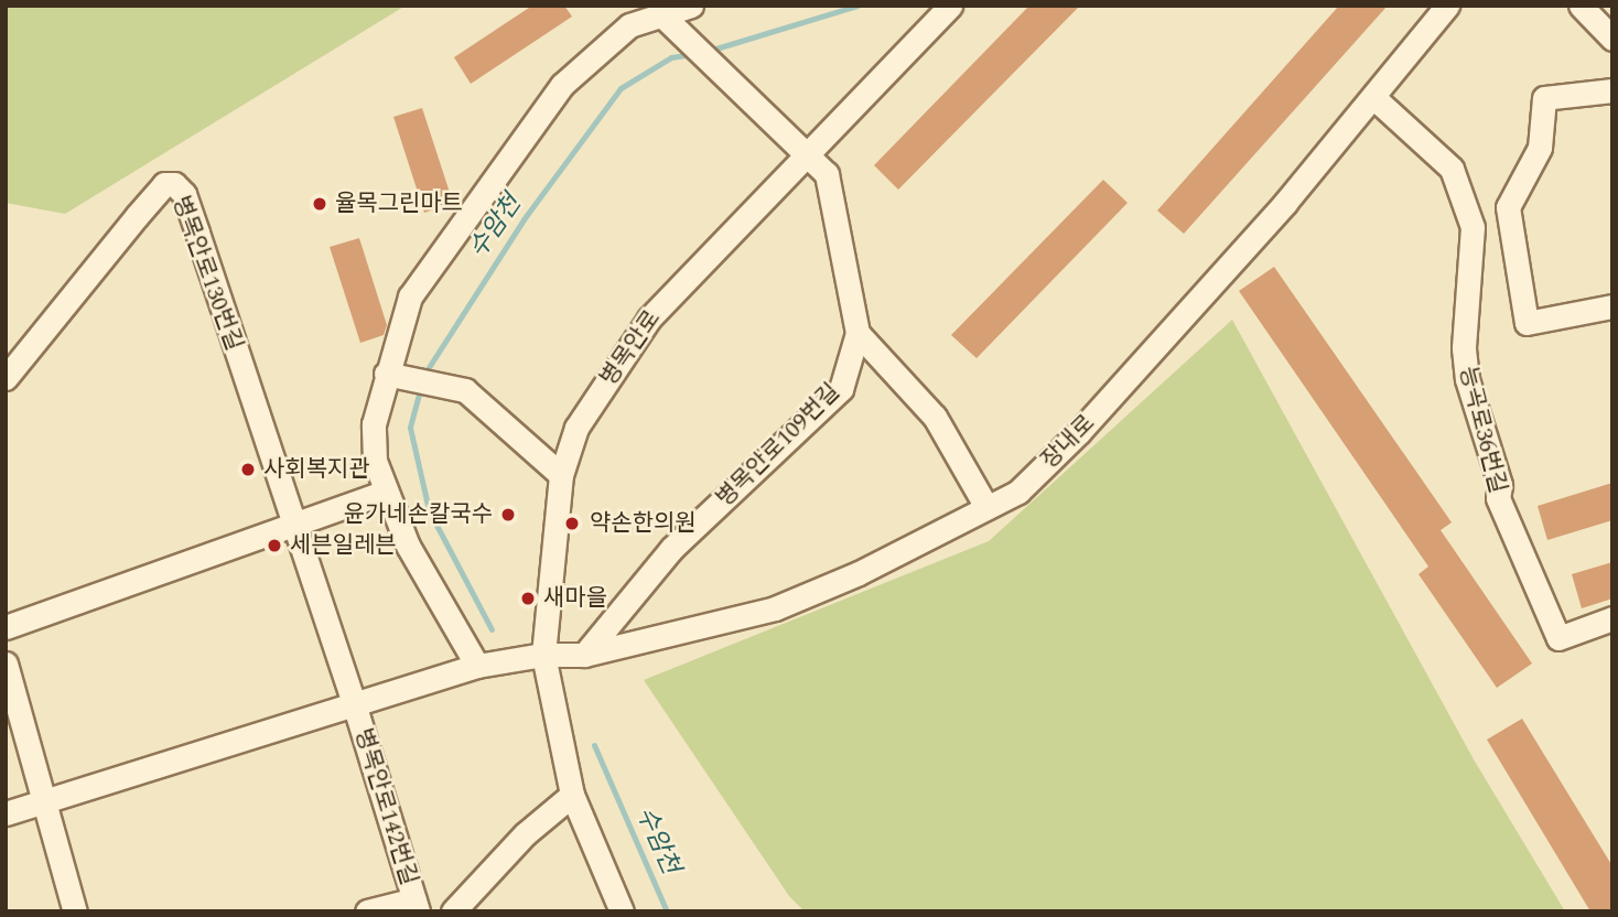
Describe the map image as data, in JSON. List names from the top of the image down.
{
  "streets": {
    "street": [
      "병목안로130번길",
      "병목안로",
      "능곡로36번길",
      "장내로",
      "병목안로109번길",
      "병목안로142번길"
    ]
  },
  "crossings": [
    ["병목안로130번길", "병목안로142번길"],
    ["병목안로", "장내로"],
    ["병목안로", "병목안로109번길"],
    ["능곡로36번길", "장내로"],
    ["장내로", "병목안로109번길"]
  ],
  "water": ["수암천"],
  "places": [
    "율목그린마트",
    "사회복지관",
    "윤가네손칼국수",
    "약손한의원",
    "세븐일레븐",
    "새마을"
  ]
}
